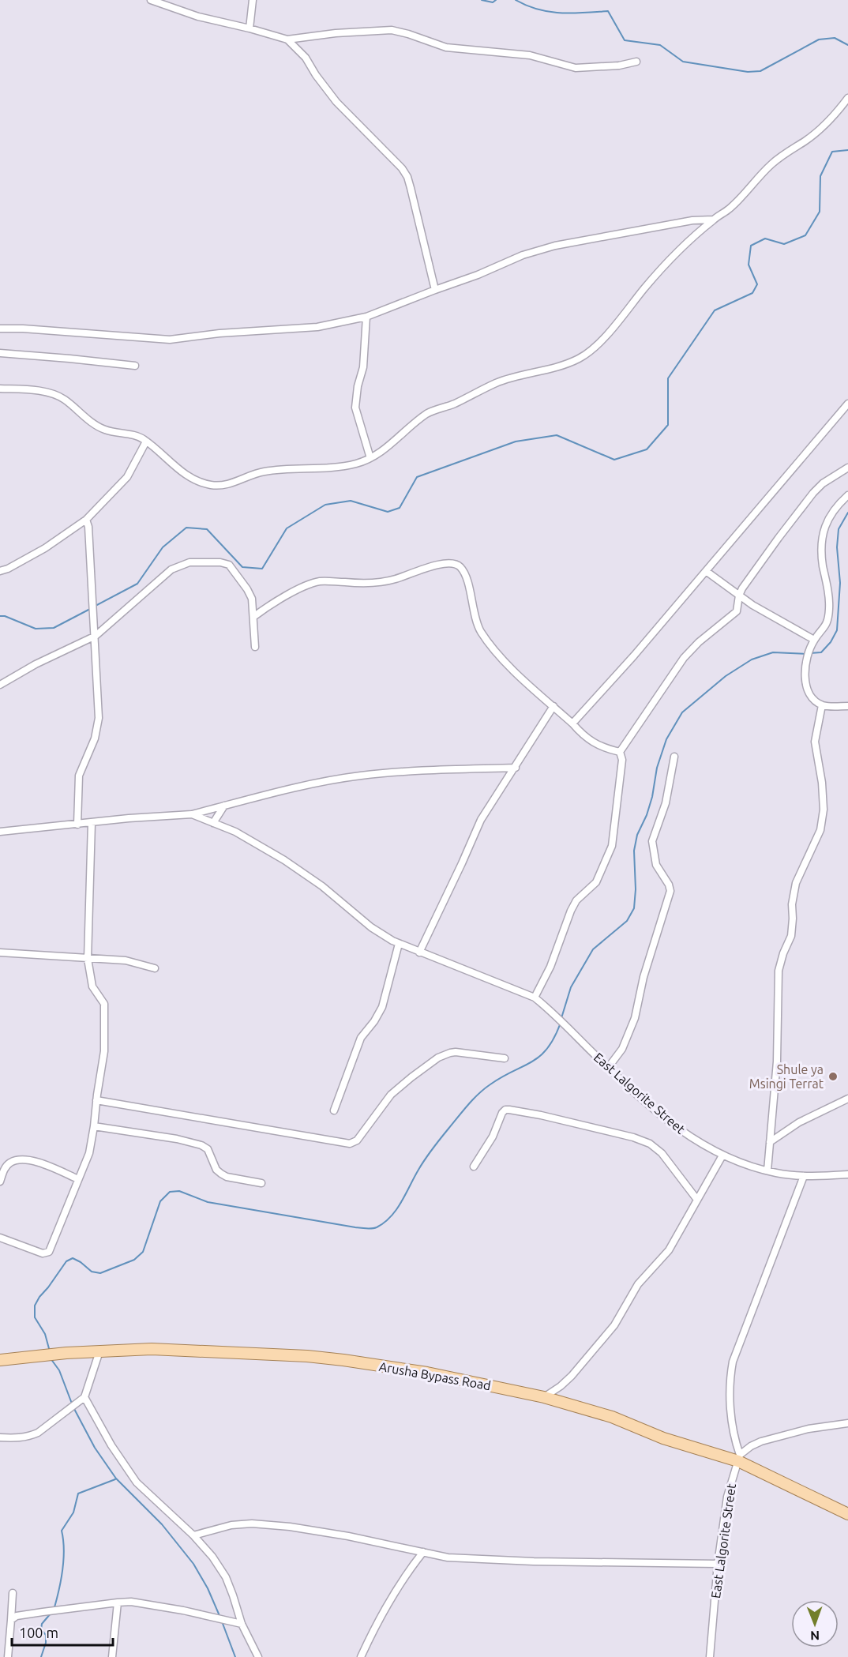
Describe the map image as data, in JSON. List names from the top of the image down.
{
  "streets": {
    "main road": ["Arusha Bypass Road"],
    "street": ["East Lalgorite Street"]
  },
  "crossings": [
    ["East Lalgorite Street", "Arusha Bypass Road"]
  ],
  "places": ["Shule ya Msingi Terrat"],
  "scale_bar": "100 m",
  "north": "bottom"
}
